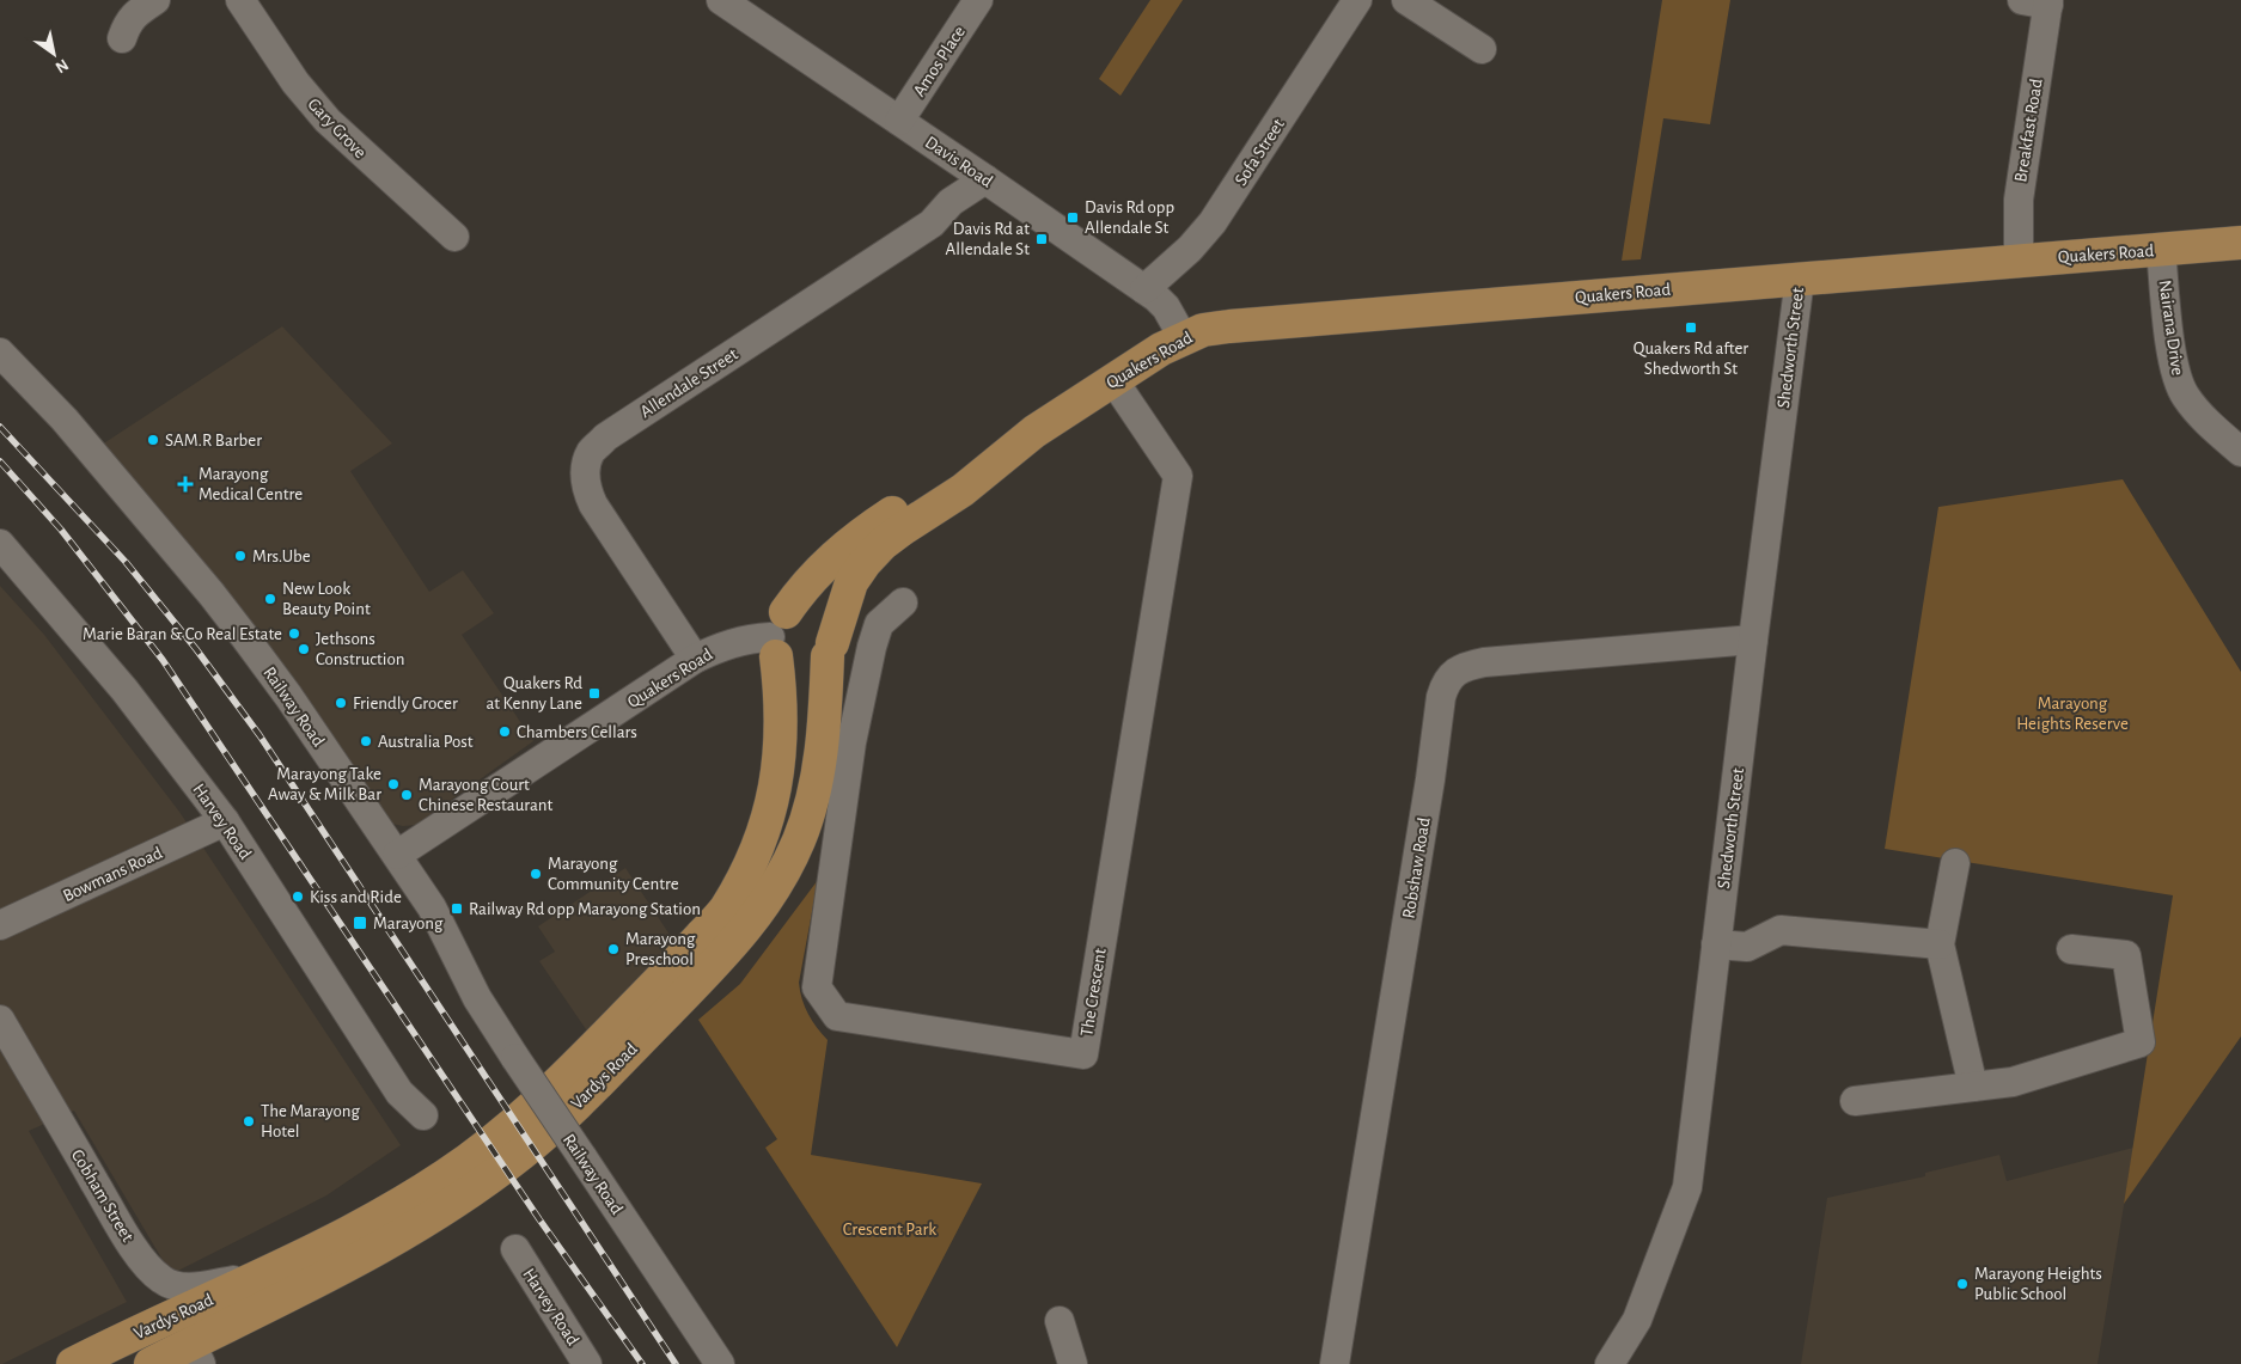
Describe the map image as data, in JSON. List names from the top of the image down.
{
  "streets": {
    "main road": ["Quakers Road", "Vardys Road"],
    "street": [
      "Amos Place",
      "Gary Grove",
      "Breakfast Road",
      "Sofa Street",
      "Davis Road",
      "Nairana Drive",
      "Shedworth Street",
      "Allendale Street",
      "Railway Road",
      "Harvey Road",
      "Robshaw Road",
      "Bowmans Road",
      "The Crescent",
      "Cobham Street"
    ]
  },
  "crossings": [
    ["Amos Place", "Davis Road"],
    ["Breakfast Road", "Quakers Road"],
    ["Sofa Street", "Davis Road"],
    ["Davis Road", "Quakers Road"],
    ["Davis Road", "Allendale Street"],
    ["Quakers Road", "Nairana Drive"],
    ["Quakers Road", "Shedworth Street"],
    ["Quakers Road", "Allendale Street"],
    ["Quakers Road", "Railway Road"],
    ["Quakers Road", "The Crescent"],
    ["Quakers Road", "Vardys Road"],
    ["Shedworth Street", "Robshaw Road"],
    ["Harvey Road", "Bowmans Road"],
    ["Vardys Road", "Cobham Street"]
  ],
  "parks": ["Marayong Heights Reserve", "Crescent Park"],
  "places": {
    "transit": [
      "Davis Rd opp Allendale St",
      "Davis Rd at Allendale St",
      "Quakers Rd after Shedworth St",
      "Quakers Rd at Kenny Lane",
      "Railway Rd opp Marayong Station",
      "Marayong"
    ],
    "other": [
      "SAM.R Barber",
      "Mrs.Ube",
      "New Look Beauty Point",
      "Marie Baran & Co Real Estate",
      "Jethsons Construction",
      "Friendly Grocer",
      "Chambers Cellars",
      "Australia Post",
      "Marayong Take Away & Milk Bar",
      "Marayong Court Chinese Restaurant",
      "Marayong Community Centre",
      "Kiss and Ride",
      "Marayong Preschool",
      "The Marayong Hotel",
      "Marayong Heights Public School"
    ],
    "health": ["Marayong Medical Centre"]
  },
  "north": "bottom right"
}
